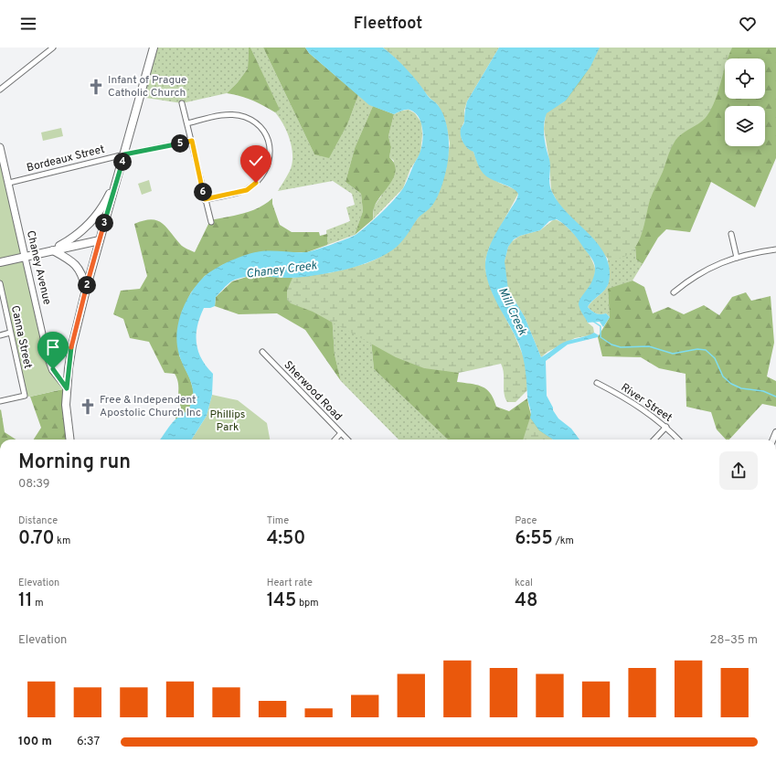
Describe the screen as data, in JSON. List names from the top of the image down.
{
  "streets": {
    "main road": ["Chaney Avenue"],
    "street": [
      "Bordeaux Street",
      "Canna Street",
      "Sherwood Road",
      "River Street"
    ]
  },
  "crossings": [
    ["Bordeaux Street", "Chaney Avenue"]
  ],
  "water": ["Chaney Creek", "Mill Creek"],
  "parks": ["Phillips Park"],
  "places": {
    "church": ["Infant of Prague Catholic Church", "Free & Independent Apostolic Church Inc"]
  },
  "page": {
    "header": "Fleetfoot",
    "pins": [
      "5",
      "4",
      "6",
      "3",
      "2"
    ],
    "heading": ["Morning run", "08:39"],
    "stats": [
      ["Distance", "0.70 km"],
      ["Time", "4:50"],
      ["Pace", "6:55 /km"],
      ["Elevation", "11 m"],
      ["Heart rate", "145 bpm"],
      ["kcal", "48"]
    ],
    "chart": ["Elevation", "28–35 m"],
    "list": [
      {
        "name": "100 m",
        "note": "6:37"
      }
    ]
  }
}
